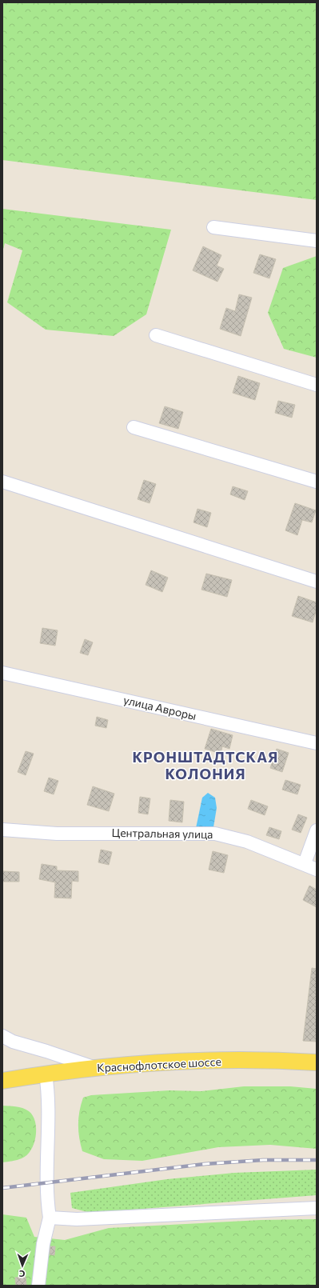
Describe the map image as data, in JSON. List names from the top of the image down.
{
  "streets": {
    "main road": ["Краснофлотское шоссе"],
    "street": ["улица Авроры", "Центральная улица"]
  },
  "districts": ["КРОНШТАДТСКАЯ КОЛОНИЯ"],
  "north": "bottom"
}
